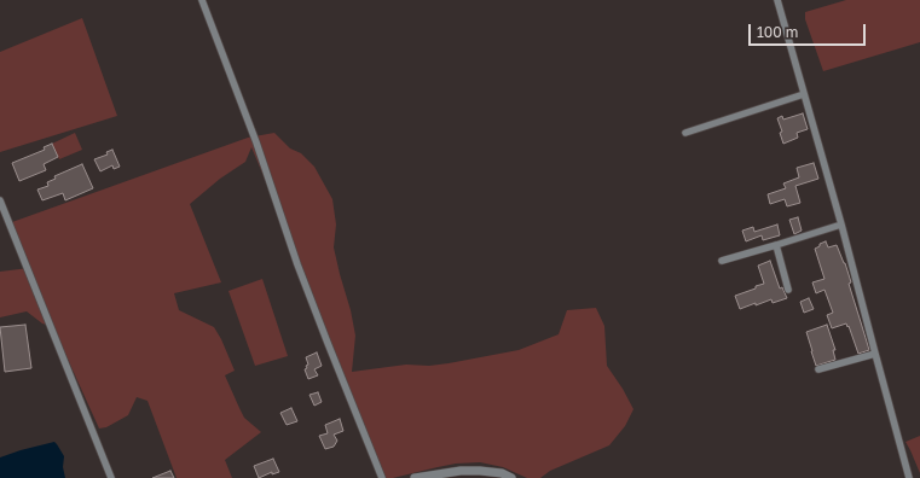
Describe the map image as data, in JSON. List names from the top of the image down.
{
  "scale_bar": "100 m"
}
